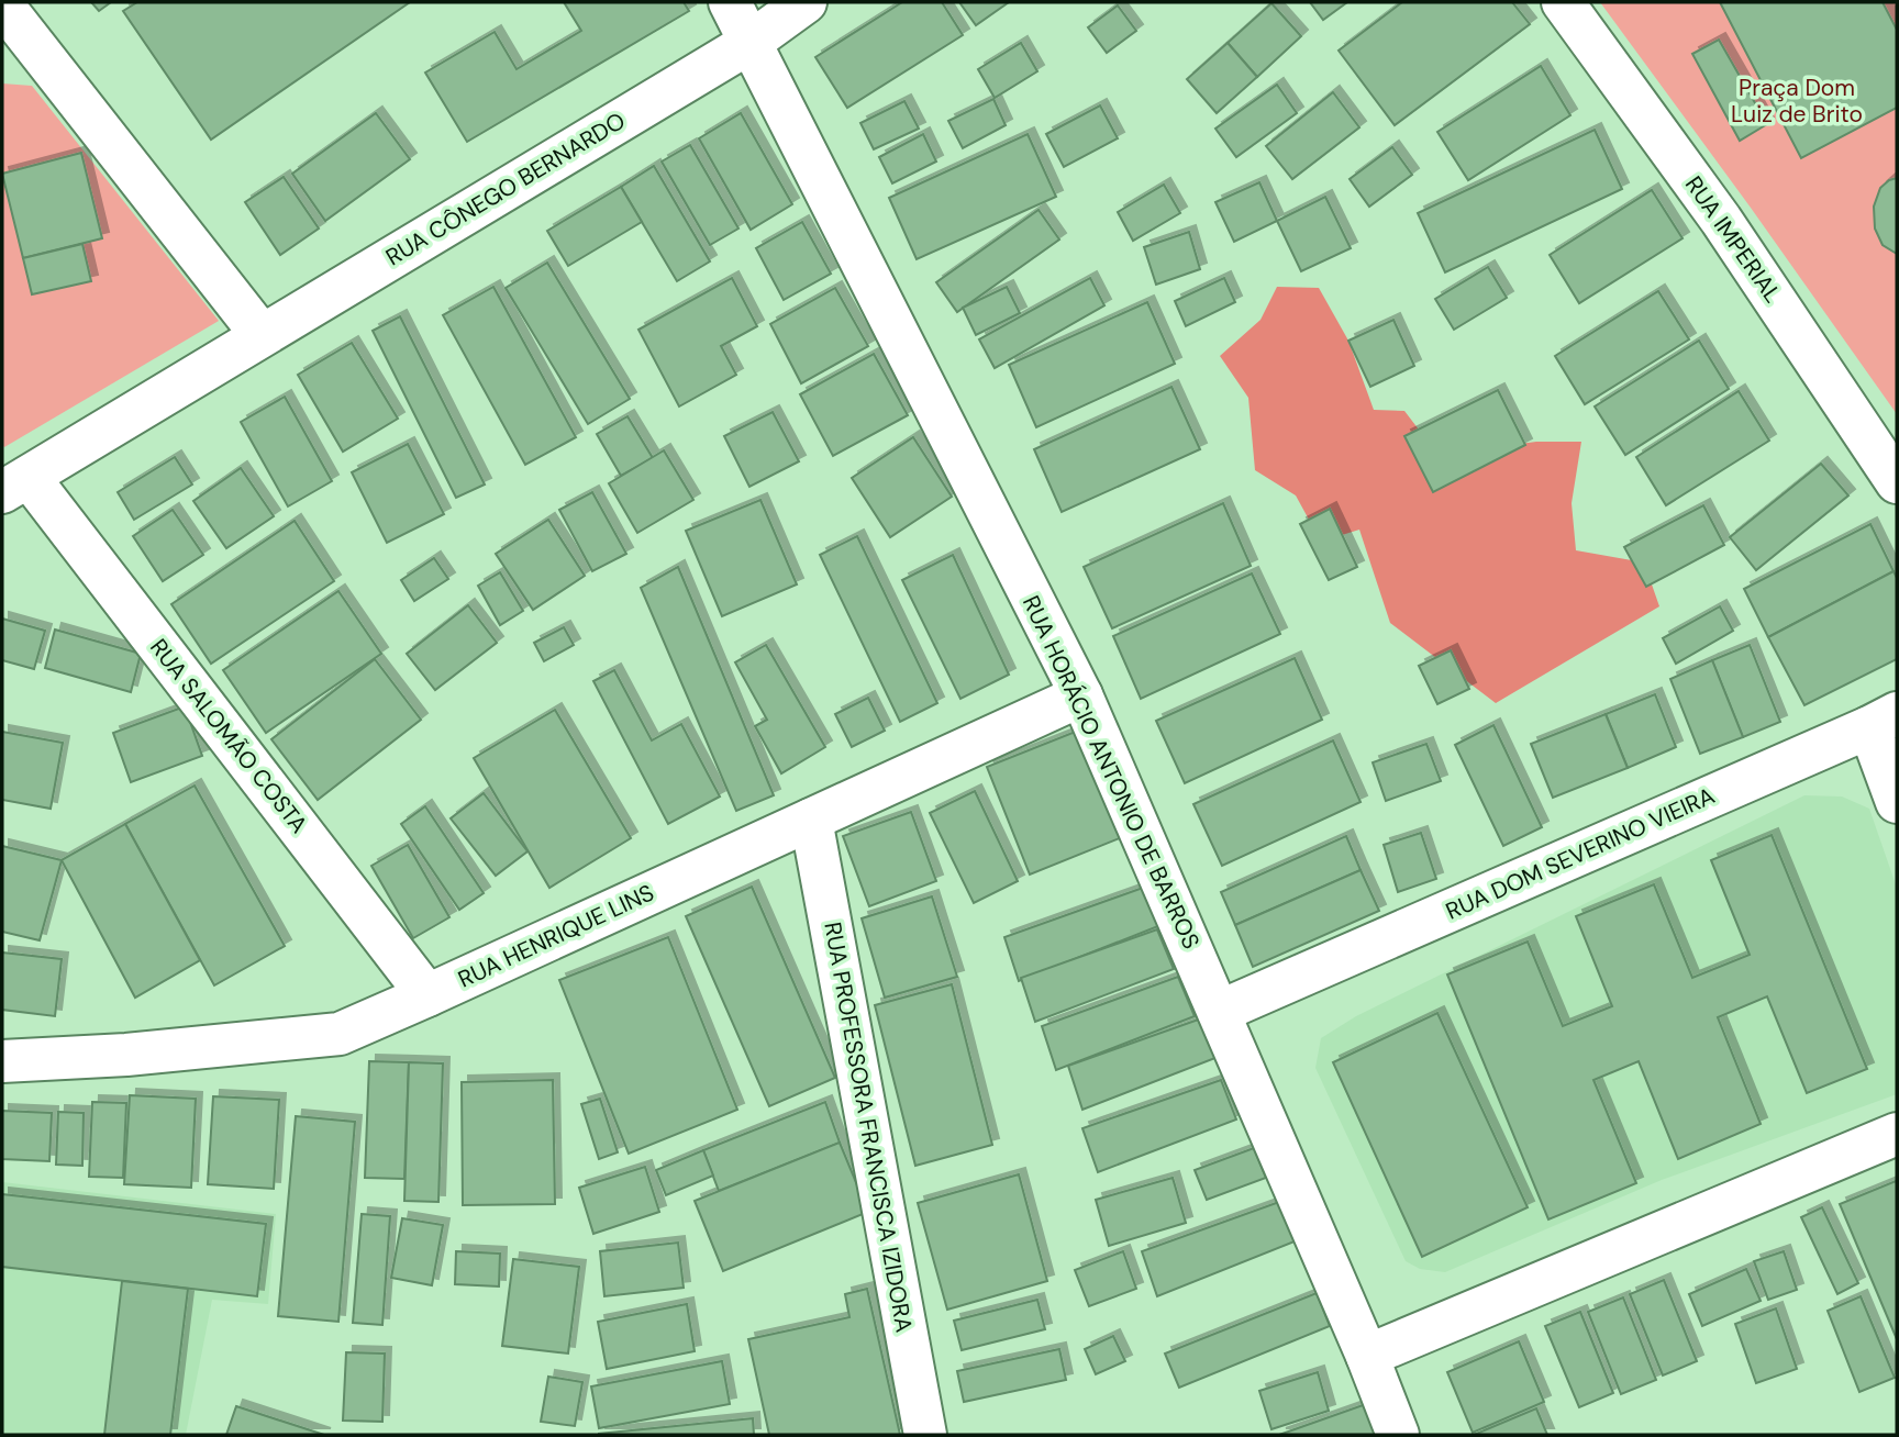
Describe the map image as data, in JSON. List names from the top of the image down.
{
  "streets": {
    "street": [
      "RUA CÔNEGO BERNARDO",
      "RUA IMPERIAL",
      "RUA SALOMÃO COSTA",
      "RUA HORÁCIO ANTONIO DE BARROS",
      "RUA DOM SEVERINO VIEIRA",
      "RUA HENRIQUE LINS",
      "RUA PROFESSORA FRANCISCA IZIDORA"
    ]
  },
  "crossings": [
    ["RUA CÔNEGO BERNARDO", "RUA SALOMÃO COSTA"],
    ["RUA CÔNEGO BERNARDO", "RUA HORÁCIO ANTONIO DE BARROS"],
    ["RUA SALOMÃO COSTA", "RUA HENRIQUE LINS"],
    ["RUA HORÁCIO ANTONIO DE BARROS", "RUA DOM SEVERINO VIEIRA"],
    ["RUA HORÁCIO ANTONIO DE BARROS", "RUA HENRIQUE LINS"],
    ["RUA HENRIQUE LINS", "RUA PROFESSORA FRANCISCA IZIDORA"]
  ],
  "parks": ["Praça Dom Luiz de Brito"]
}
